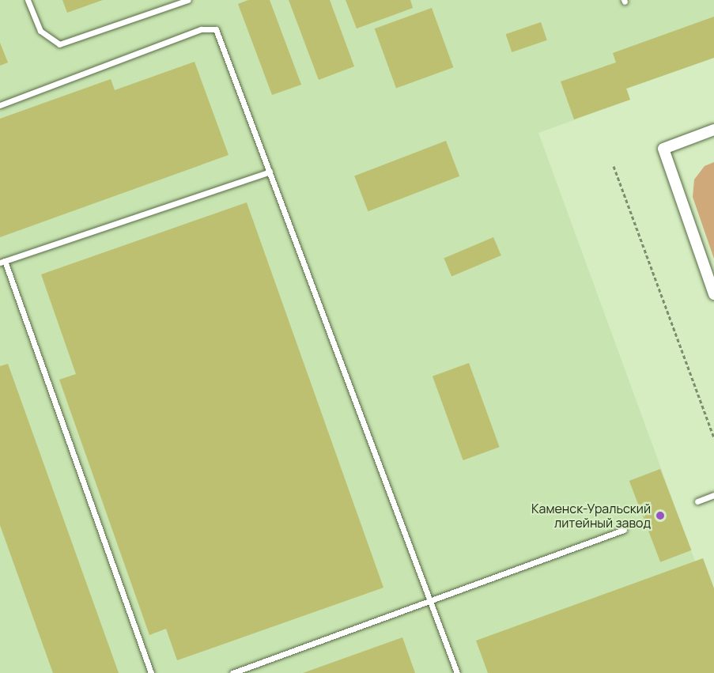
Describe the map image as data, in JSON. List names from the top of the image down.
{
  "places": ["Каменск-Уральский литейный завод"]
}
